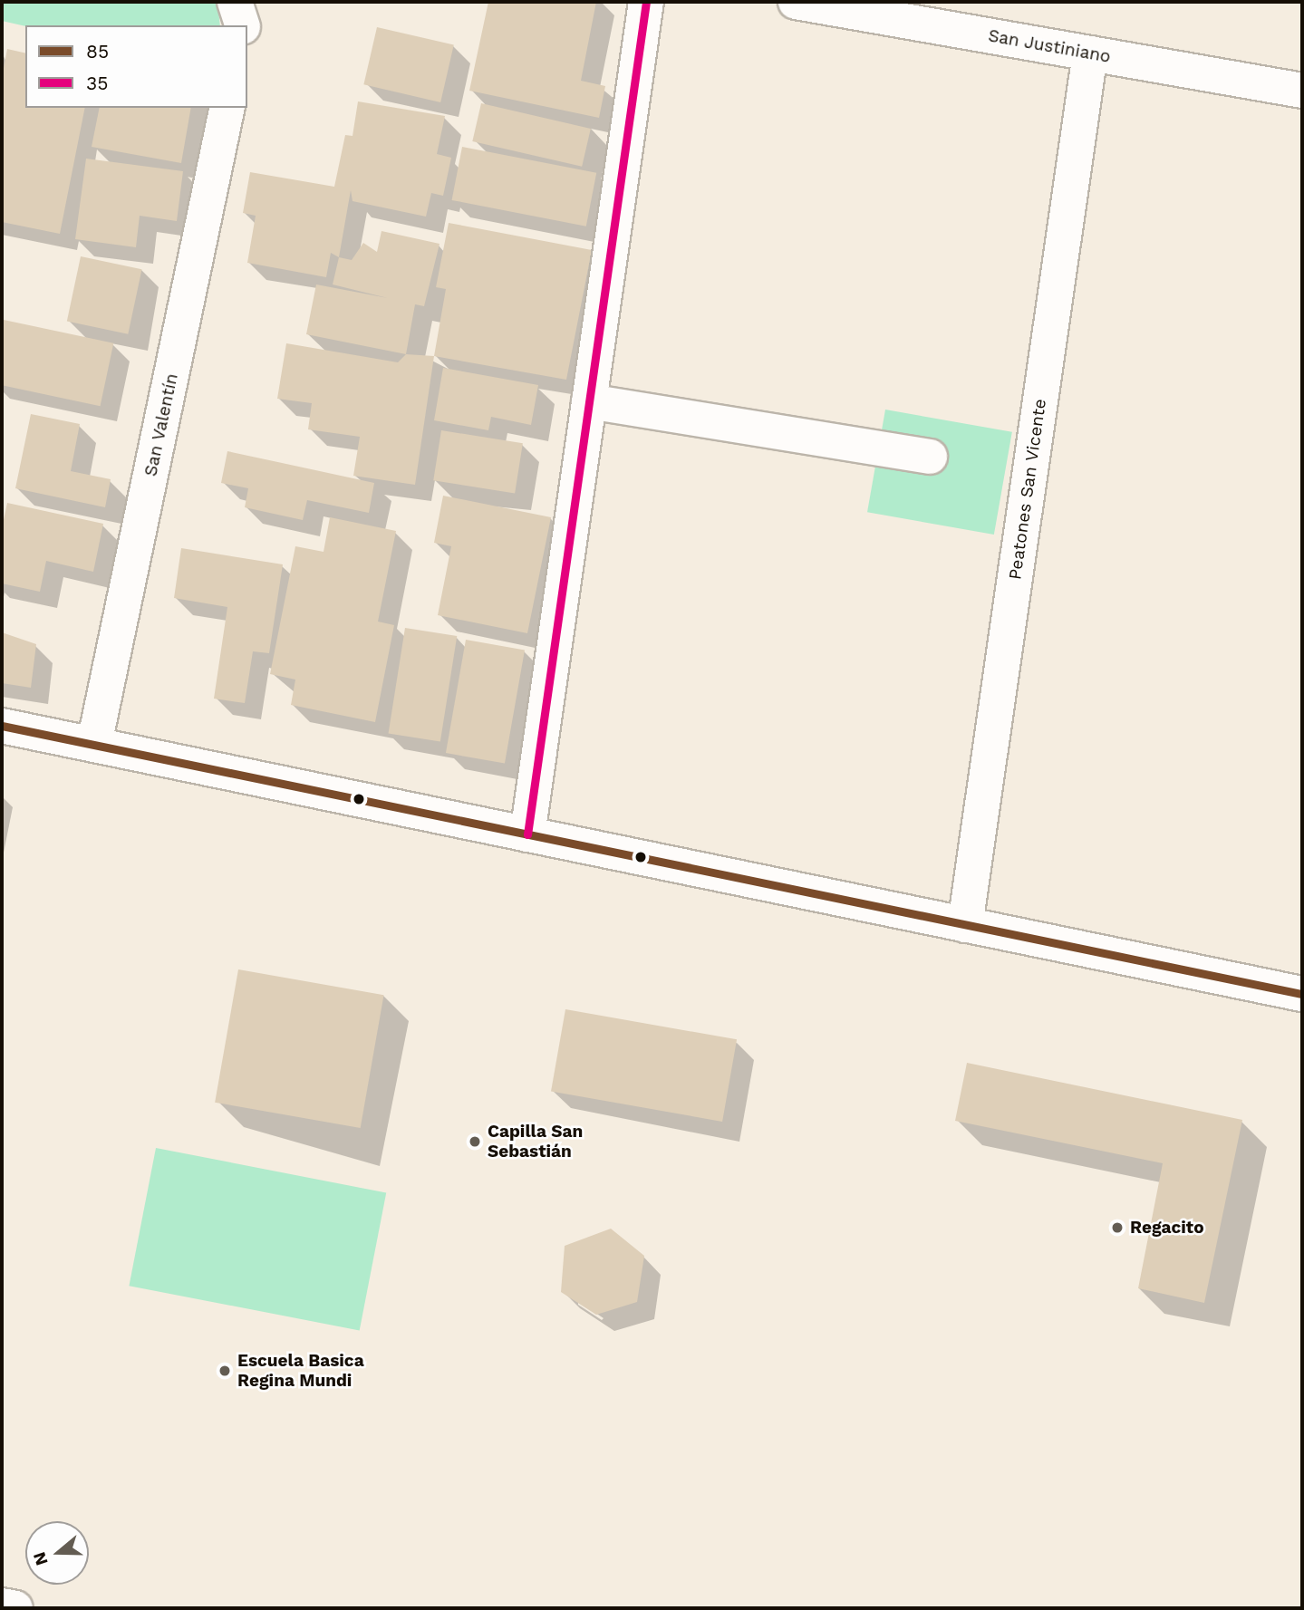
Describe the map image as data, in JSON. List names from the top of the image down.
{
  "streets": {
    "street": ["San Justiniano", "San Valentín", "Peatones San Vicente"]
  },
  "crossings": [
    ["San Justiniano", "Peatones San Vicente"]
  ],
  "places": ["Capilla San Sebastián", "Regacito", "Escuela Basica Regina Mundi"],
  "lines": ["transit line 35", "transit line 85"],
  "legend": ["85", "35"],
  "north": "left"
}
